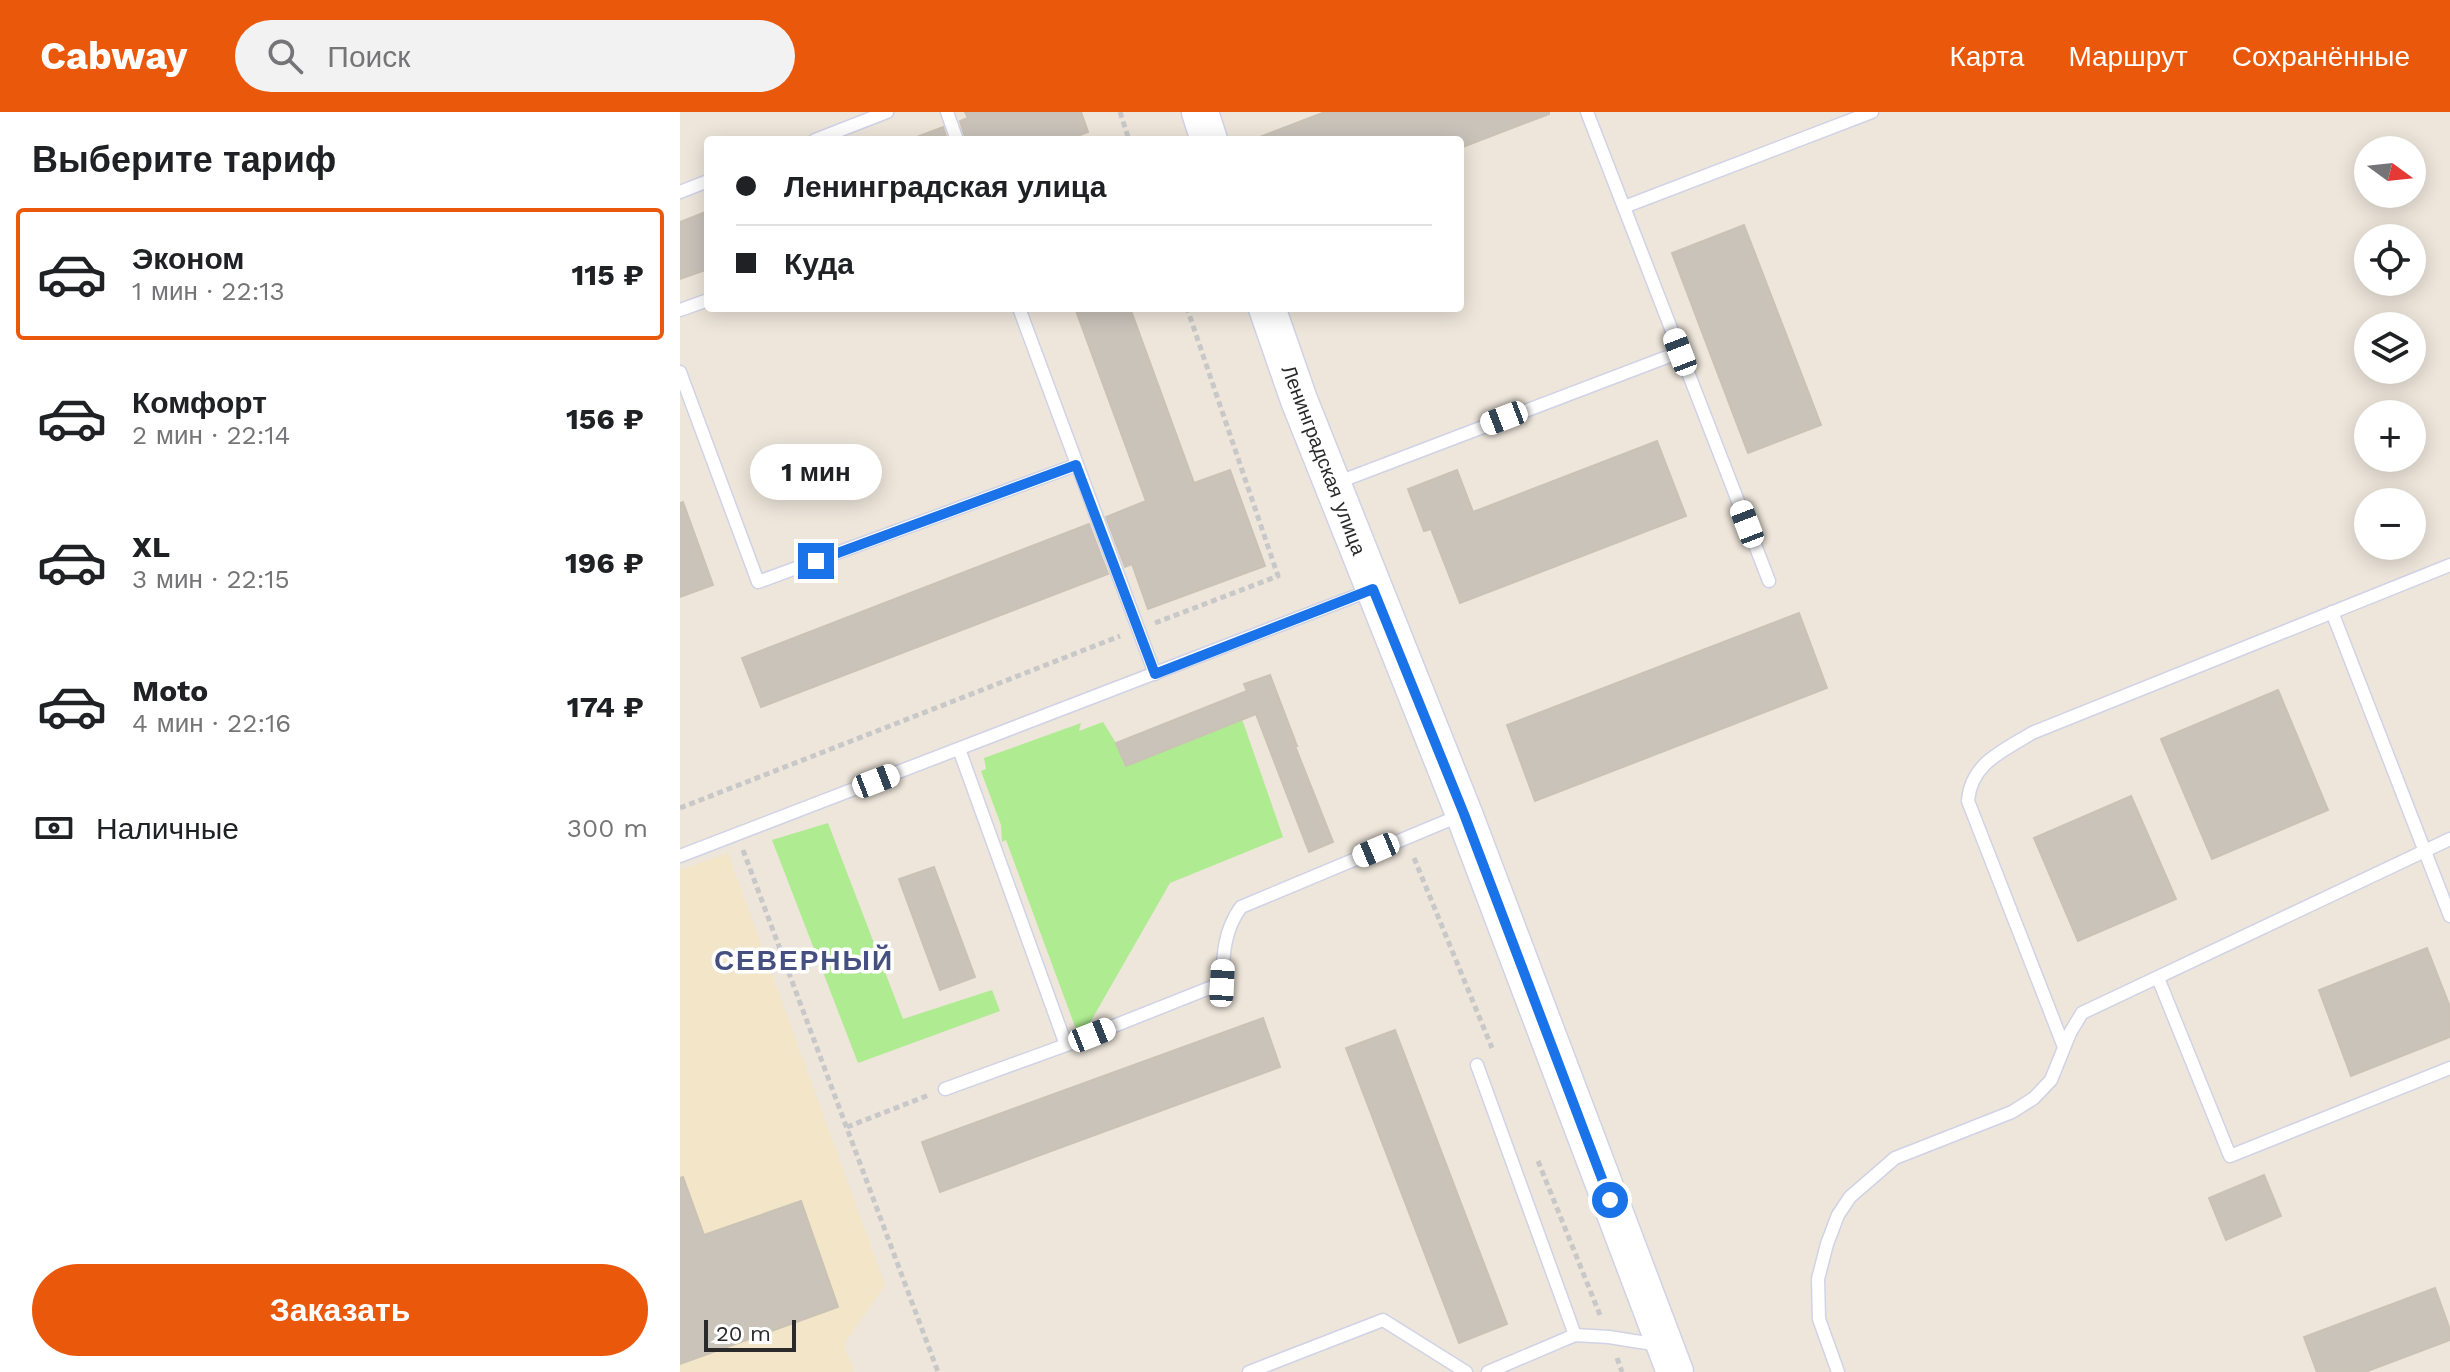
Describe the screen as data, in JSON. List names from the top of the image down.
{
  "streets": {
    "street": ["Ленинградская улица"]
  },
  "districts": ["СЕВЕРНЫЙ"],
  "scale_bar": "20 m",
  "north": "right",
  "page": {
    "header": "Cabway",
    "search": "Поиск",
    "nav": ["Карта", "Маршрут", "Сохранённые"],
    "heading": "Выберите тариф",
    "map_buttons": ["+", "−"],
    "banner": ["Ленинградская улица", "Куда"],
    "list": [
      {
        "name": "Эконом",
        "note": "1 мин · 22:13",
        "value": "115 ₽"
      },
      {
        "name": "Комфорт",
        "note": "2 мин · 22:14",
        "value": "156 ₽"
      },
      {
        "name": "XL",
        "note": "3 мин · 22:15",
        "value": "196 ₽"
      },
      {
        "name": "Moto",
        "note": "4 мин · 22:16",
        "value": "174 ₽"
      }
    ],
    "bubble": "1 мин",
    "pay": ["Наличные", "300 m"],
    "buttons": "Заказать",
    "scale": "20 m"
  }
}
